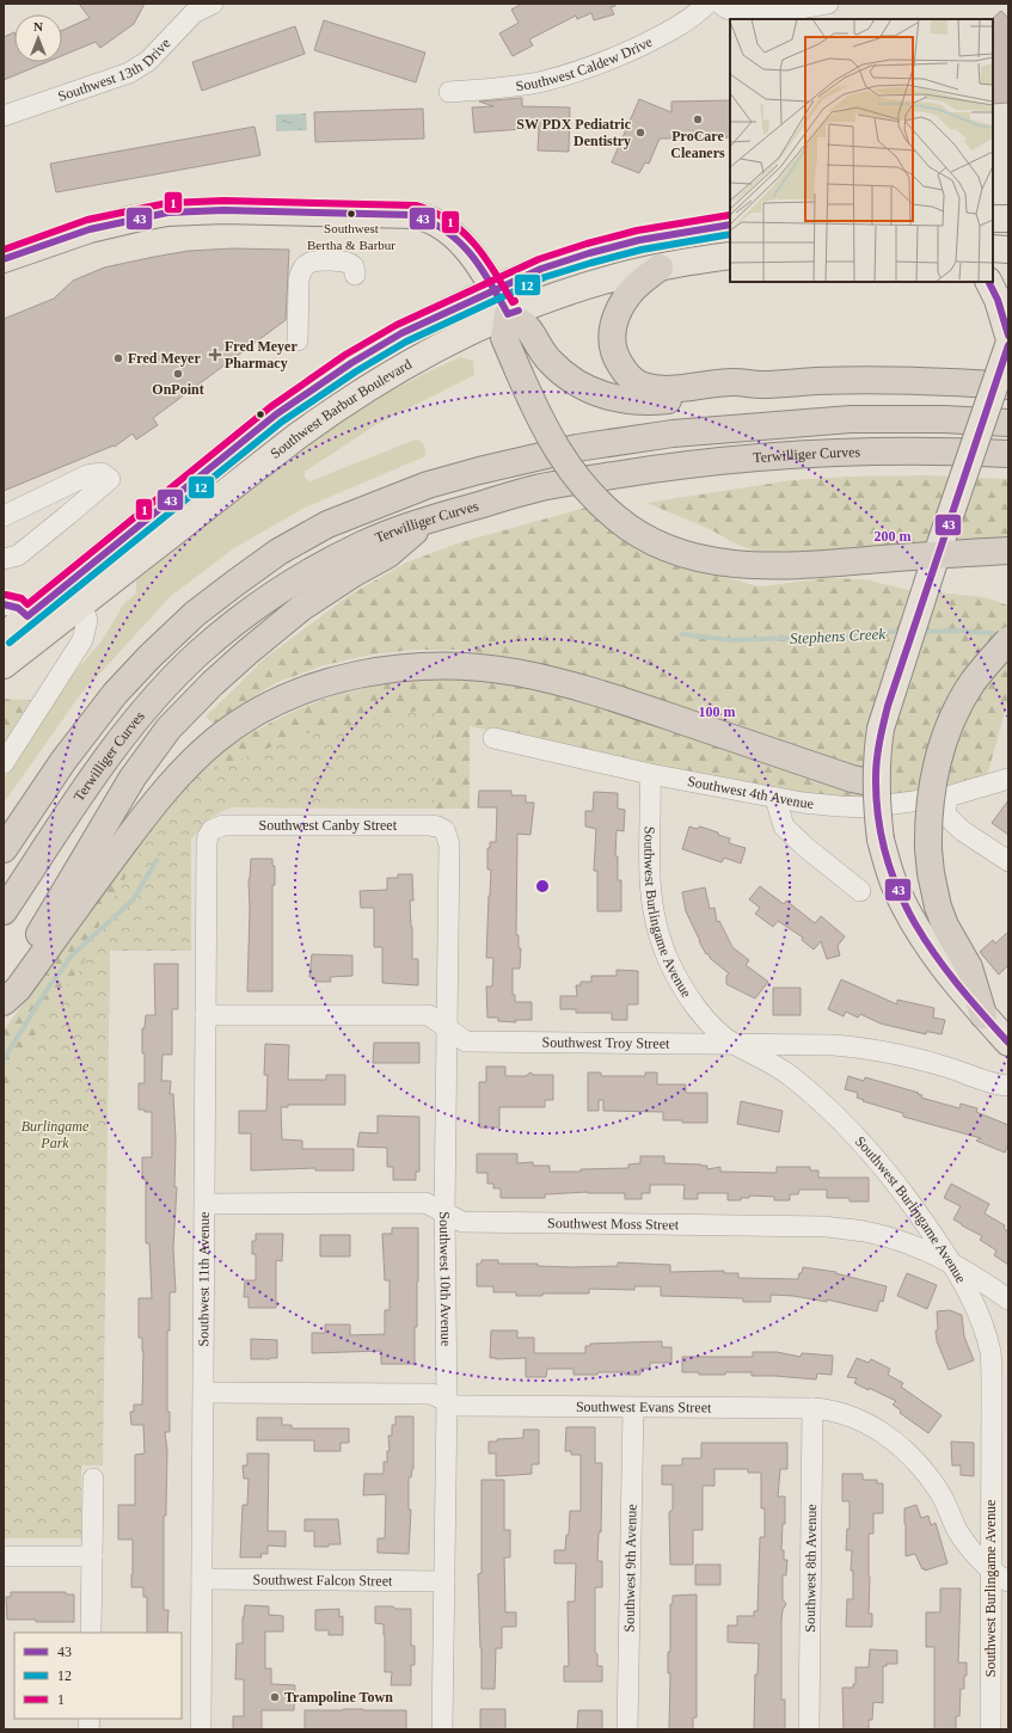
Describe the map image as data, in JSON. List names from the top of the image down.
{
  "streets": {
    "highway": ["Terwilliger Curves"],
    "main road": ["Southwest Barbur Boulevard"],
    "street": [
      "Southwest Caldew Drive",
      "Southwest 13th Drive",
      "Southwest 4th Avenue",
      "Southwest Canby Street",
      "Southwest Burlingame Avenue",
      "Southwest Troy Street",
      "Southwest Moss Street",
      "Southwest 11th Avenue",
      "Southwest 10th Avenue",
      "Southwest Evans Street",
      "Southwest 9th Avenue",
      "Southwest 8th Avenue",
      "Southwest Falcon Street"
    ]
  },
  "crossings": [
    ["Southwest 4th Avenue", "Southwest Burlingame Avenue"],
    ["Southwest Canby Street", "Southwest 11th Avenue"],
    ["Southwest Canby Street", "Southwest 10th Avenue"],
    ["Southwest Burlingame Avenue", "Southwest Troy Street"],
    ["Southwest Burlingame Avenue", "Southwest Moss Street"],
    ["Southwest Burlingame Avenue", "Southwest Evans Street"],
    ["Southwest Troy Street", "Southwest 11th Avenue"],
    ["Southwest Troy Street", "Southwest 10th Avenue"],
    ["Southwest Moss Street", "Southwest 11th Avenue"],
    ["Southwest Moss Street", "Southwest 10th Avenue"],
    ["Southwest 11th Avenue", "Southwest Evans Street"],
    ["Southwest 11th Avenue", "Southwest Falcon Street"],
    ["Southwest 10th Avenue", "Southwest Evans Street"],
    ["Southwest 10th Avenue", "Southwest Falcon Street"],
    ["Southwest Evans Street", "Southwest 9th Avenue"],
    ["Southwest Evans Street", "Southwest 8th Avenue"]
  ],
  "water": ["Stephens Creek"],
  "parks": ["Burlingame Park"],
  "places": {
    "other": [
      "ProCare Cleaners",
      "SW PDX Pediatric Dentistry",
      "Southwest Bertha & Barbur",
      "Fred Meyer",
      "OnPoint",
      "Trampoline Town"
    ],
    "health": ["Fred Meyer Pharmacy"]
  },
  "lines": ["transit line 1", "transit line 43", "transit line 12"],
  "legend": ["43", "12", "1"],
  "north": "top",
  "rings": ["200 m", "100 m"]
}
